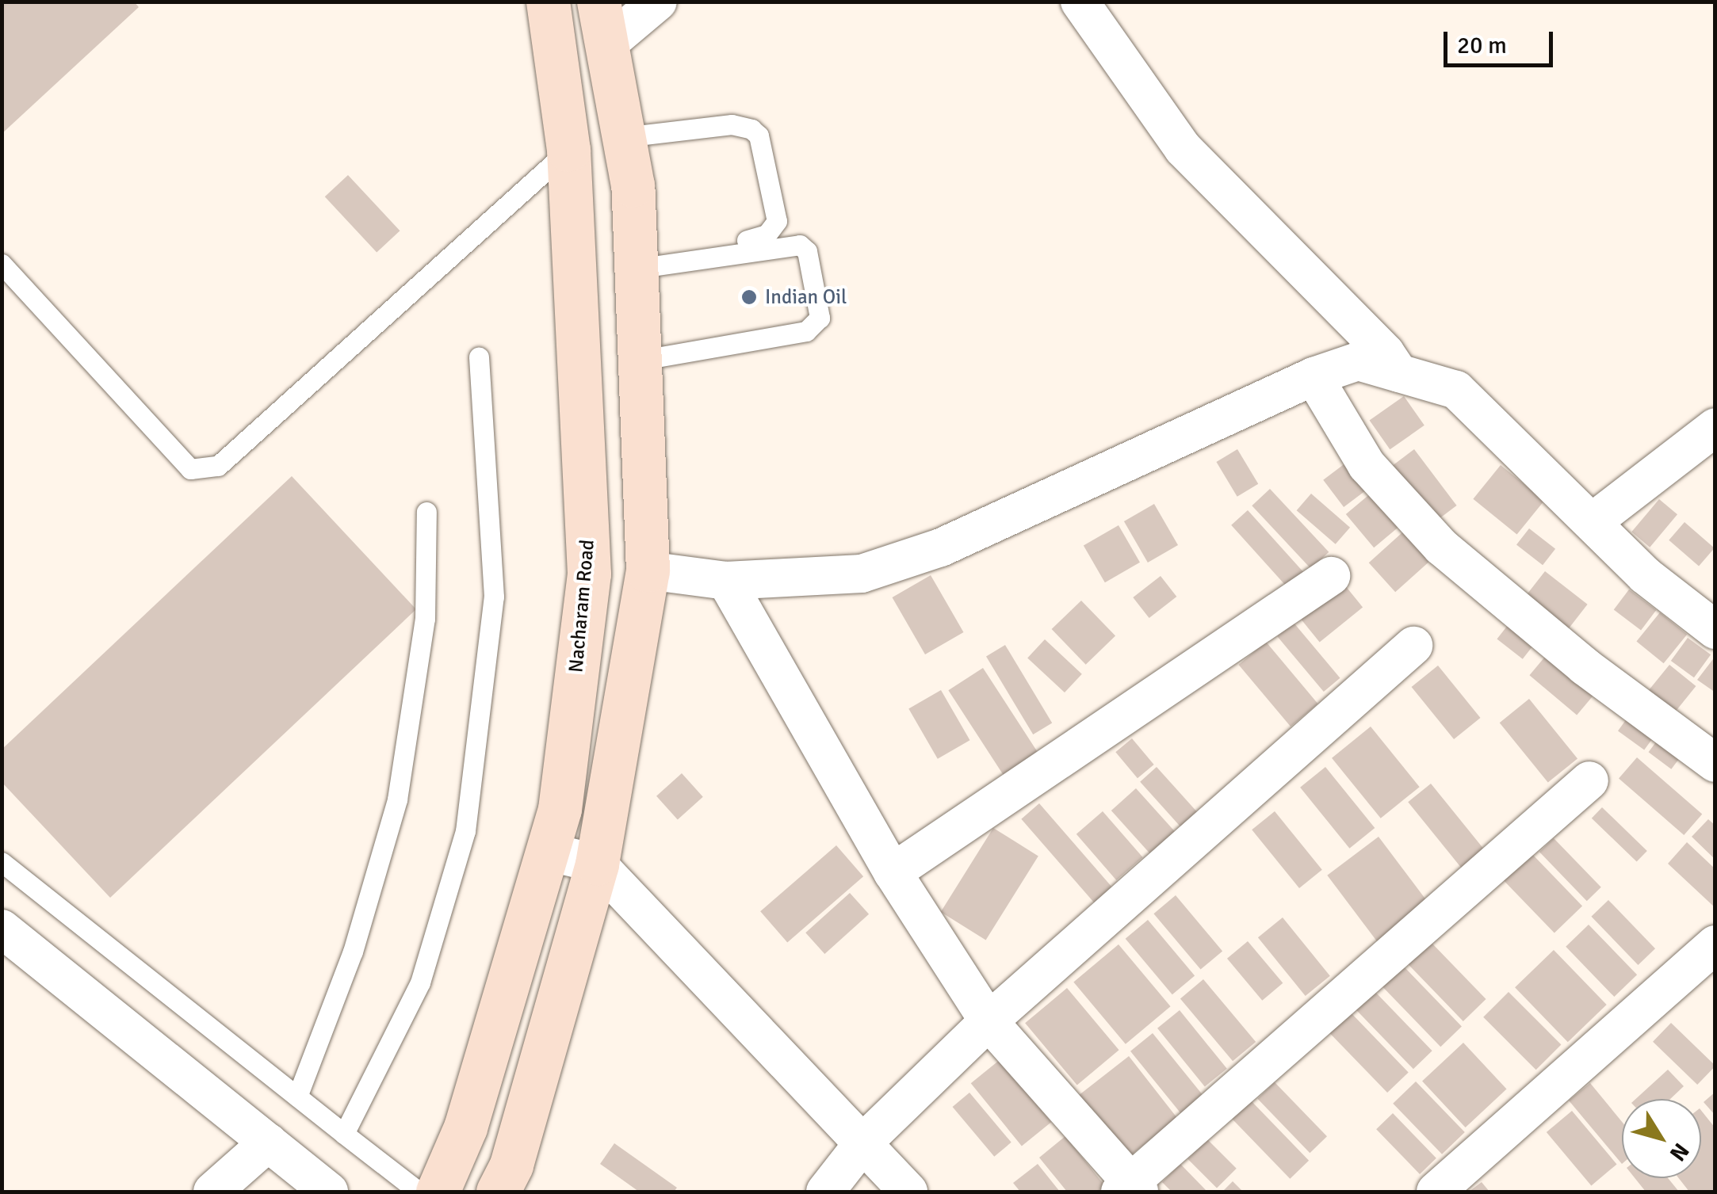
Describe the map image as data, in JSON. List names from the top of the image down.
{
  "streets": {
    "main road": ["Nacharam Road"]
  },
  "places": ["Indian Oil"],
  "scale_bar": "20 m",
  "north": "bottom right"
}
